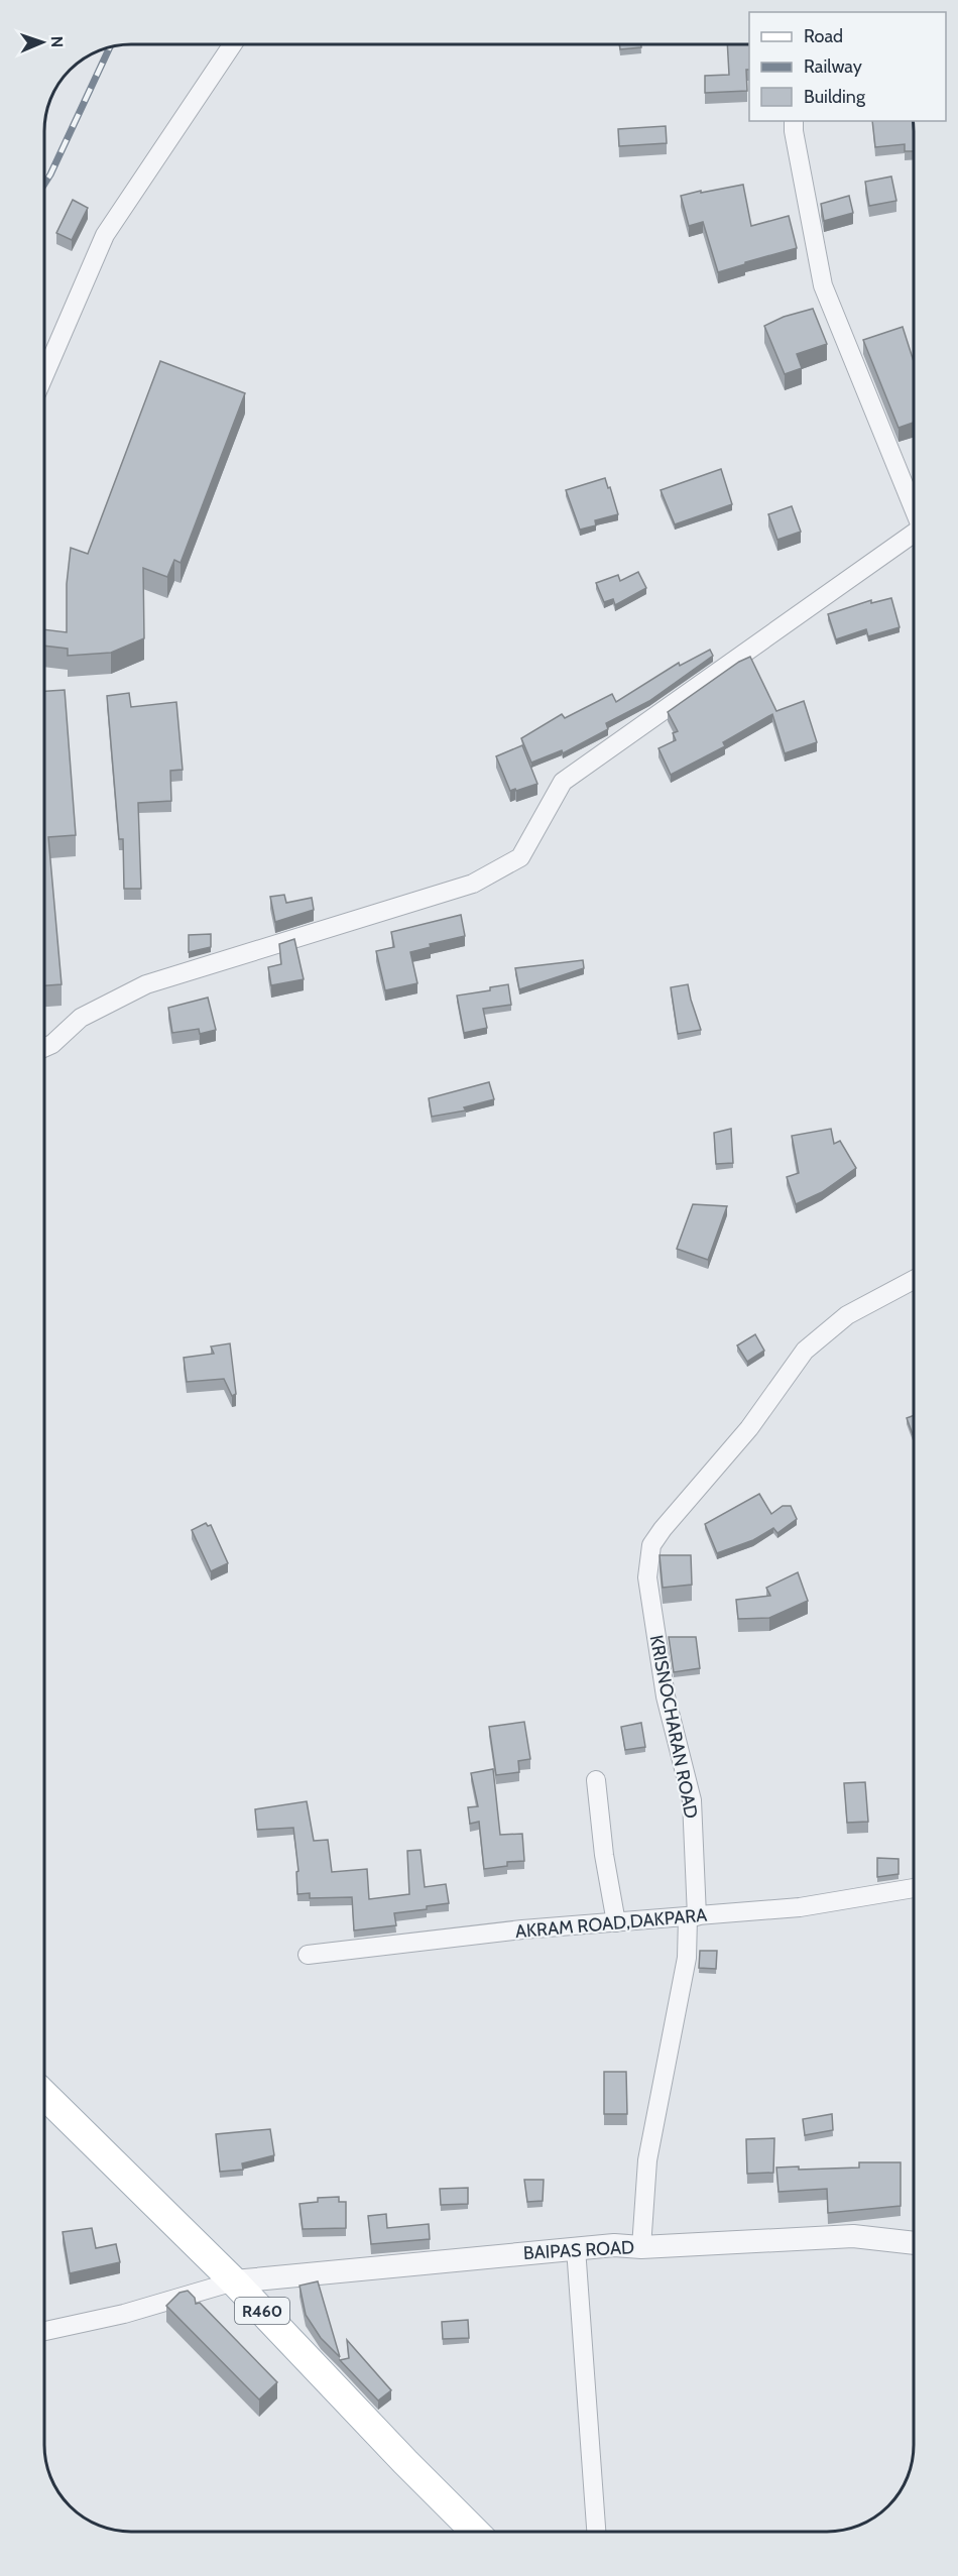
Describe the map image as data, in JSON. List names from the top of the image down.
{
  "streets": {
    "main road": ["R460"],
    "street": ["KRISNOCHARAN ROAD", "AKRAM ROAD,DAKPARA", "BAIPAS ROAD"]
  },
  "crossings": [
    ["KRISNOCHARAN ROAD", "AKRAM ROAD,DAKPARA"],
    ["KRISNOCHARAN ROAD", "BAIPAS ROAD"],
    ["BAIPAS ROAD", "R460"]
  ],
  "legend": ["Road", "Railway", "Building"],
  "north": "right"
}
